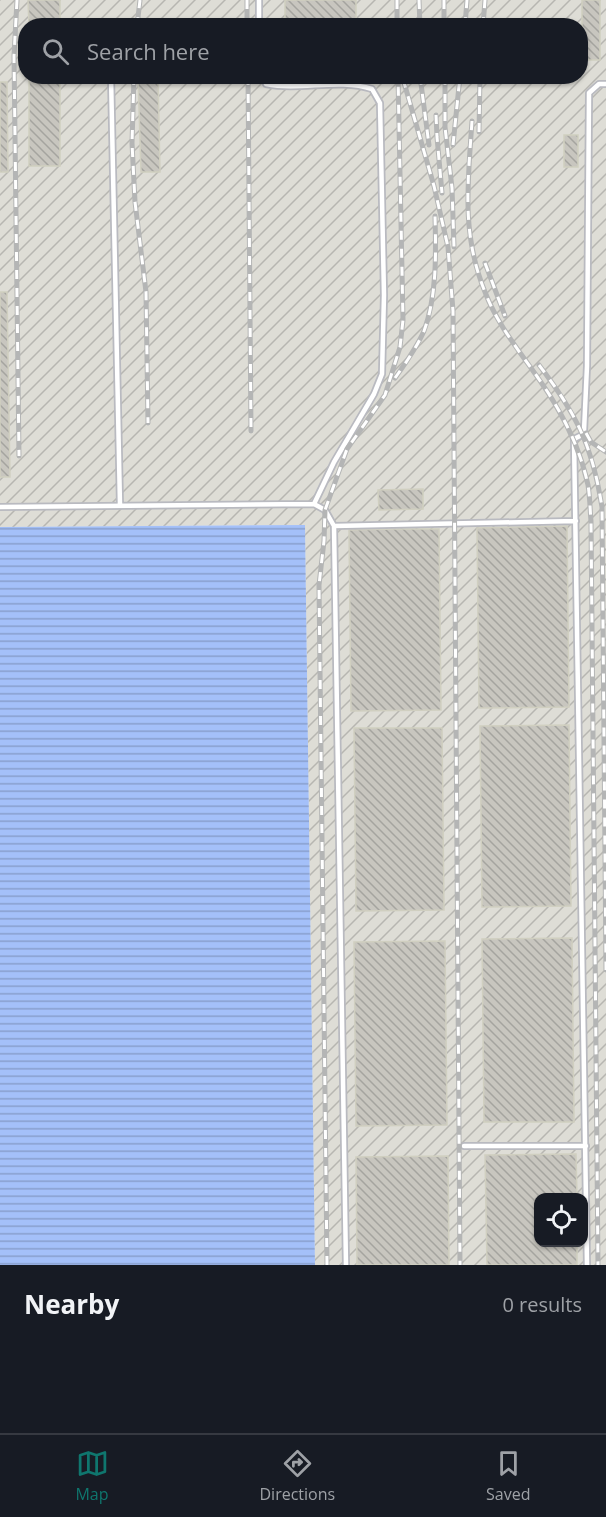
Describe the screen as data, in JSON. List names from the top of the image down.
{
  "page": {
    "search": "Search here",
    "heading": ["Nearby", "0 results"],
    "nav": ["Map", "Directions", "Saved"]
  }
}
